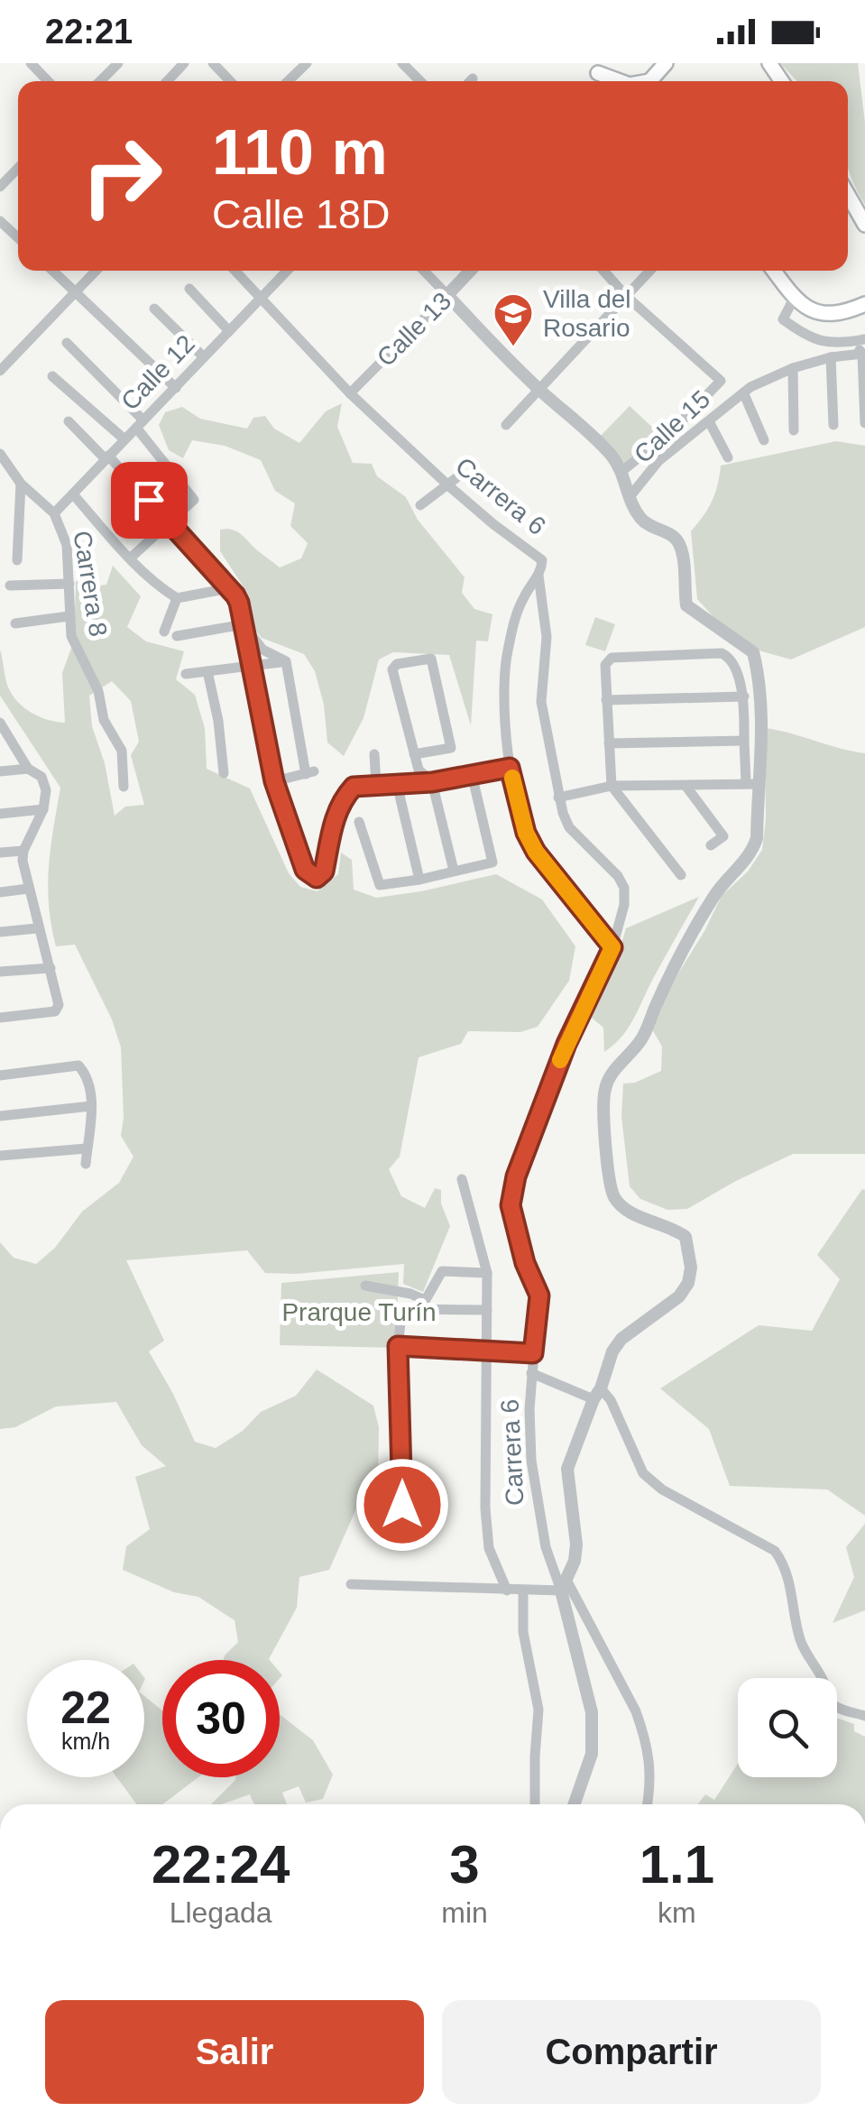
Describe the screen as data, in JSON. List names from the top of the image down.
{
  "streets": {
    "street": [
      "Calle 13",
      "Calle 12",
      "Calle 15",
      "Carrera 6",
      "Carrera 8"
    ]
  },
  "crossings": [
    ["Calle 13", "Carrera 6"],
    ["Calle 12", "Carrera 6"],
    ["Calle 12", "Carrera 8"]
  ],
  "parks": ["Prarque Turín"],
  "places": {
    "school or university": ["Villa del Rosario"]
  },
  "page": {
    "status": "22:21",
    "turn": ["110 m", "Calle 18D"],
    "speed": "22 km/h",
    "limit": "30",
    "eta": [
      "22:24",
      "Llegada",
      "3",
      "min",
      "1.1",
      "km"
    ],
    "buttons": ["Salir", "Compartir"]
  }
}
